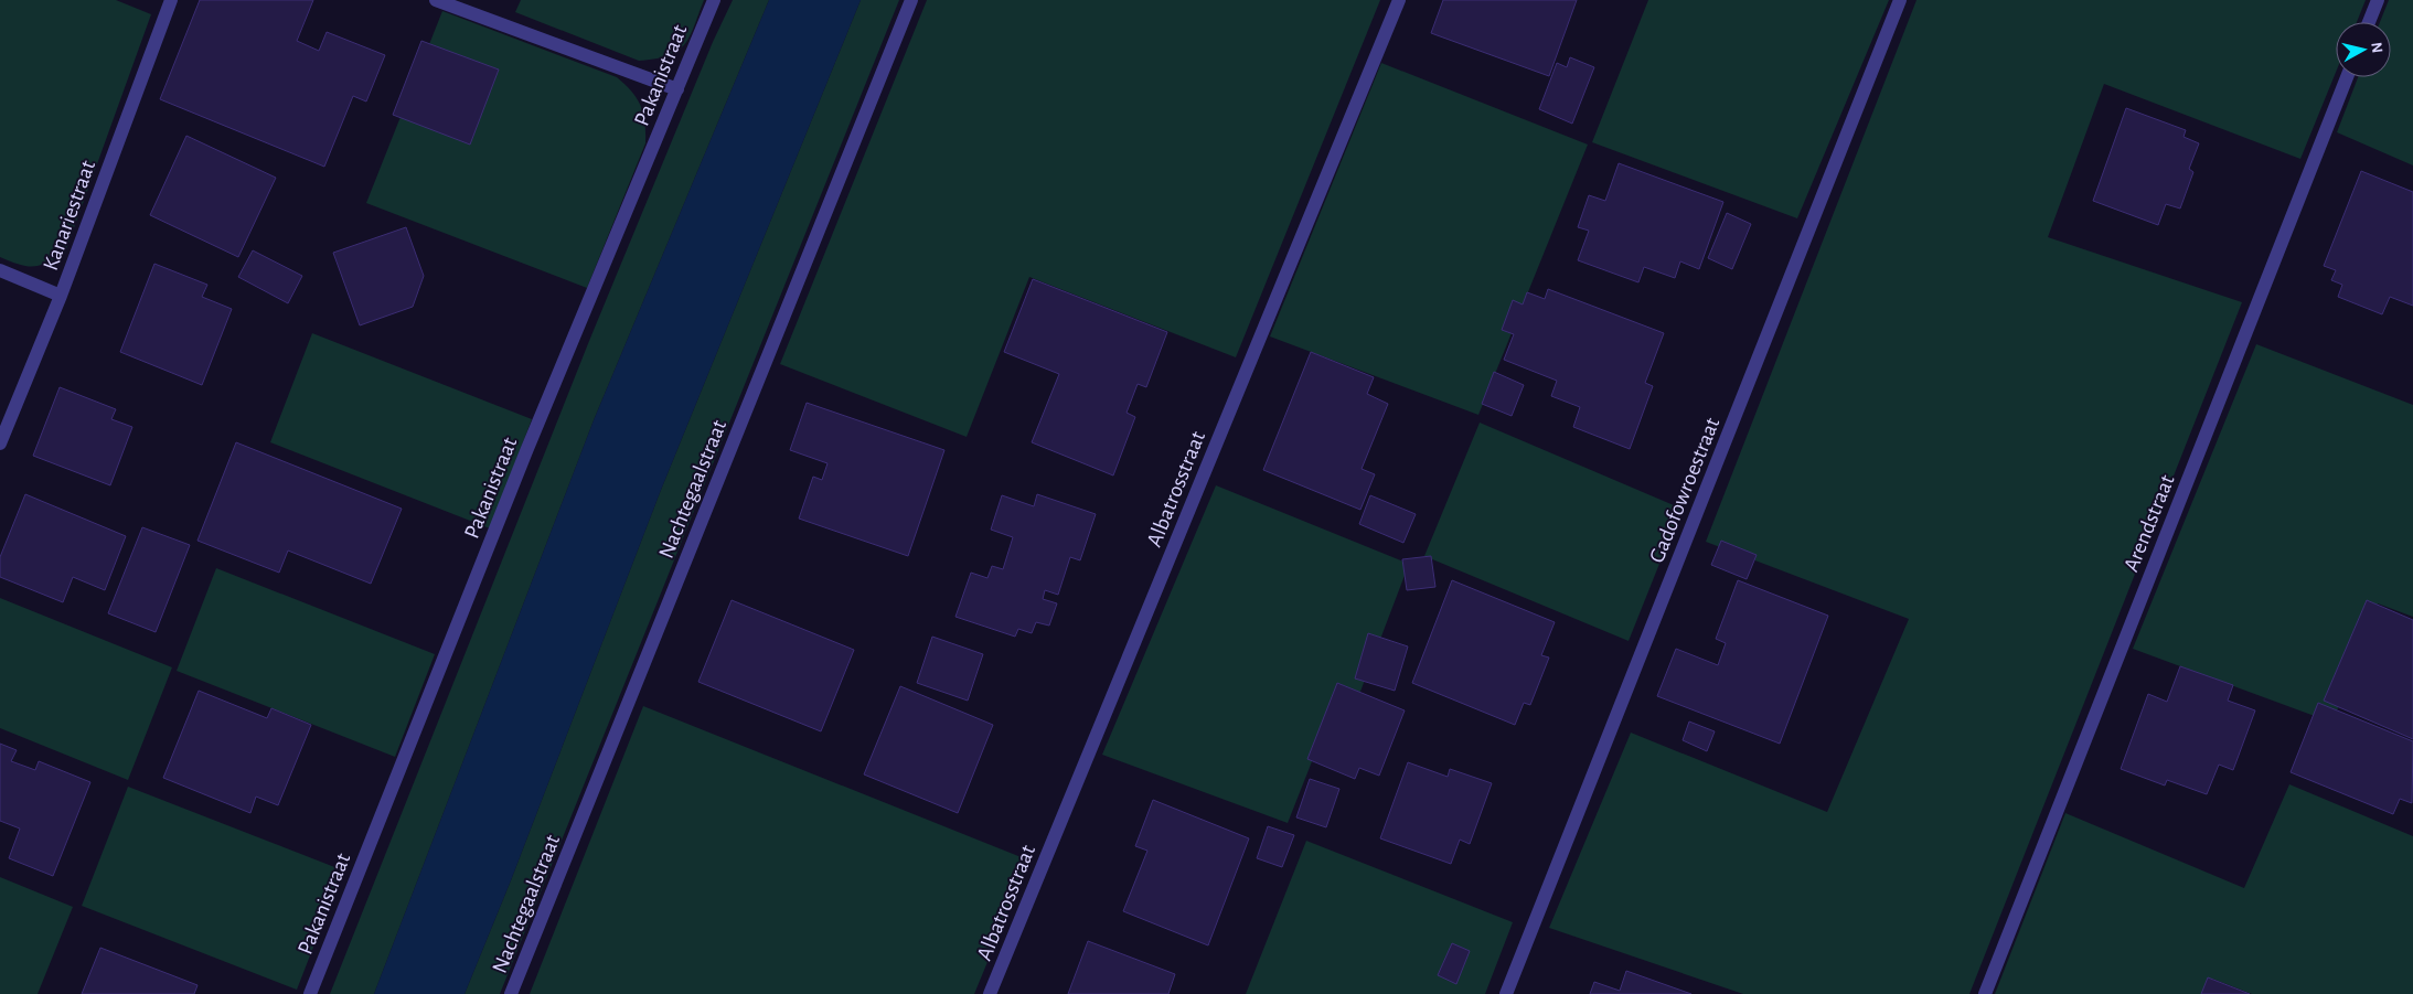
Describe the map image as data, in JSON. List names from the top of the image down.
{
  "streets": {
    "street": [
      "Pakanistraat",
      "Kanariestraat",
      "Nachtegaalstraat",
      "Albatrosstraat",
      "Gadofowroestraat",
      "Arendstraat"
    ]
  },
  "north": "right"
}
